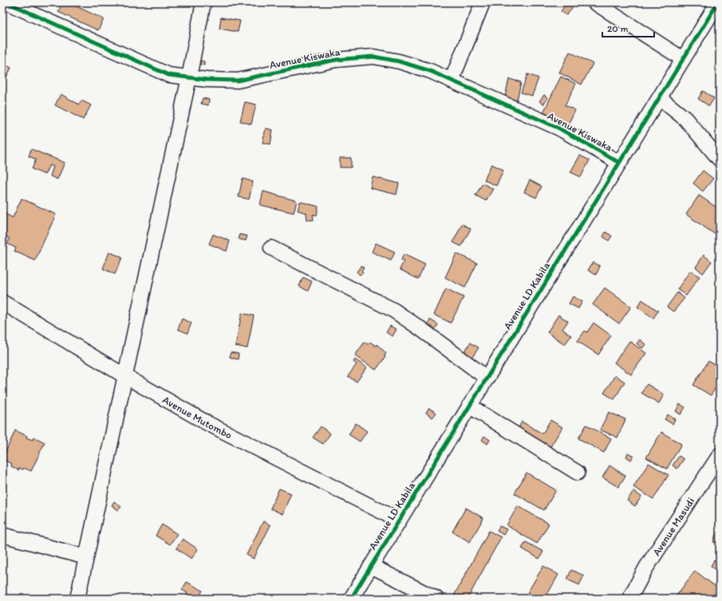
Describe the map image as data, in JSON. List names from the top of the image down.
{
  "streets": {
    "street": [
      "Avenue Kiswaka",
      "Avenue LD Kabila",
      "Avenue Mutombo",
      "Avenue Masudi"
    ]
  },
  "crossings": [
    ["Avenue Kiswaka", "Avenue LD Kabila"],
    ["Avenue LD Kabila", "Avenue Mutombo"]
  ],
  "scale_bar": "20 m"
}
